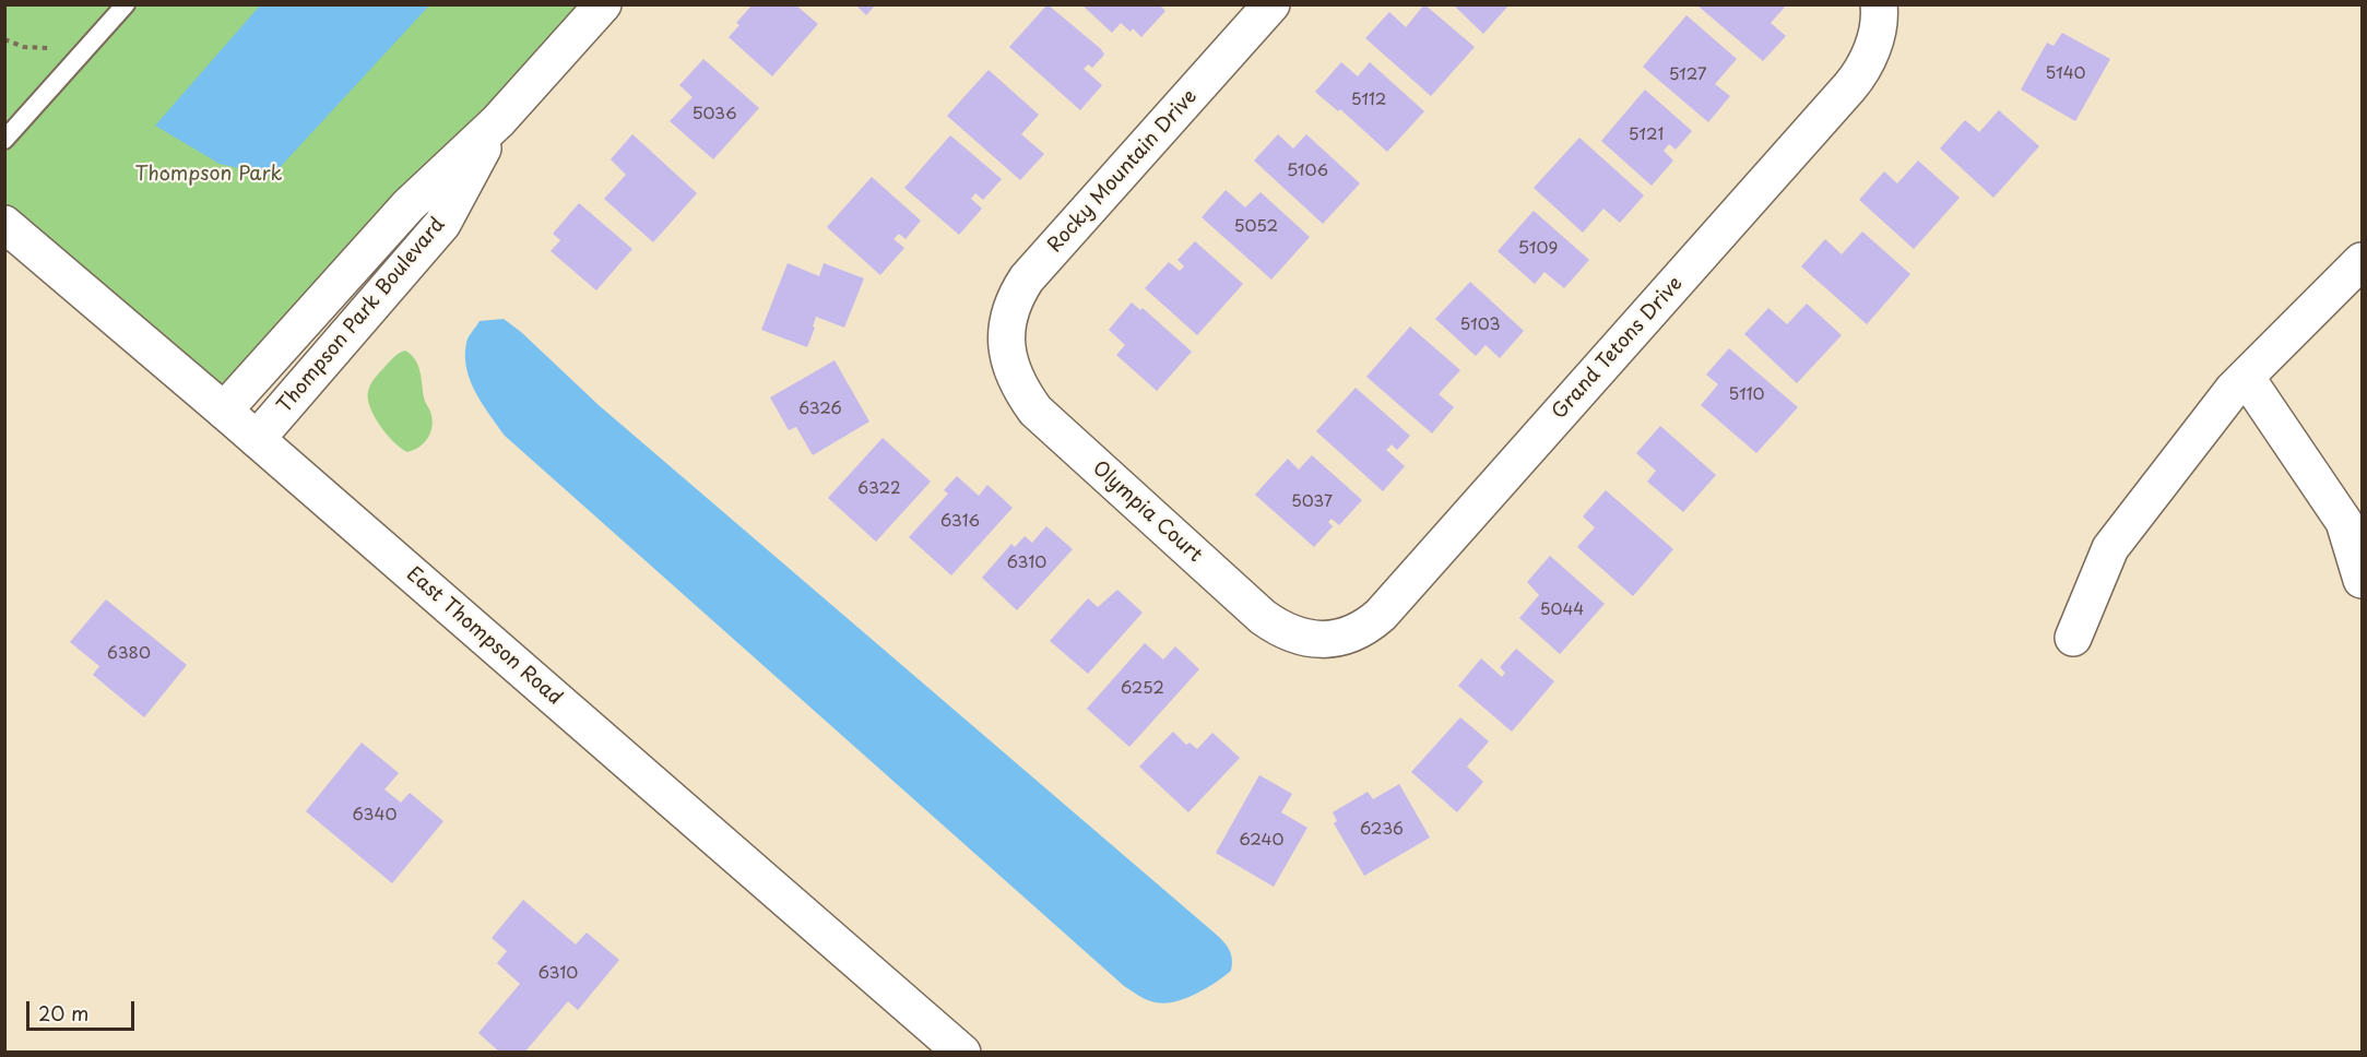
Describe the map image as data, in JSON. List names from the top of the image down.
{
  "streets": {
    "street": [
      "Rocky Mountain Drive",
      "Thompson Park Boulevard",
      "Grand Tetons Drive",
      "Olympia Court",
      "East Thompson Road"
    ]
  },
  "crossings": [
    ["Rocky Mountain Drive", "Olympia Court"],
    ["Thompson Park Boulevard", "East Thompson Road"],
    ["Grand Tetons Drive", "Olympia Court"]
  ],
  "parks": ["Thompson Park"],
  "house_numbers": [
    "5140",
    "5127",
    "5112",
    "5036",
    "5121",
    "5106",
    "5052",
    "5109",
    "5103",
    "5110",
    "6326",
    "6322",
    "5037",
    "6316",
    "6310",
    "5044",
    "6380",
    "6252",
    "6340",
    "6236",
    "6240",
    "6310"
  ],
  "scale_bar": "20 m"
}
